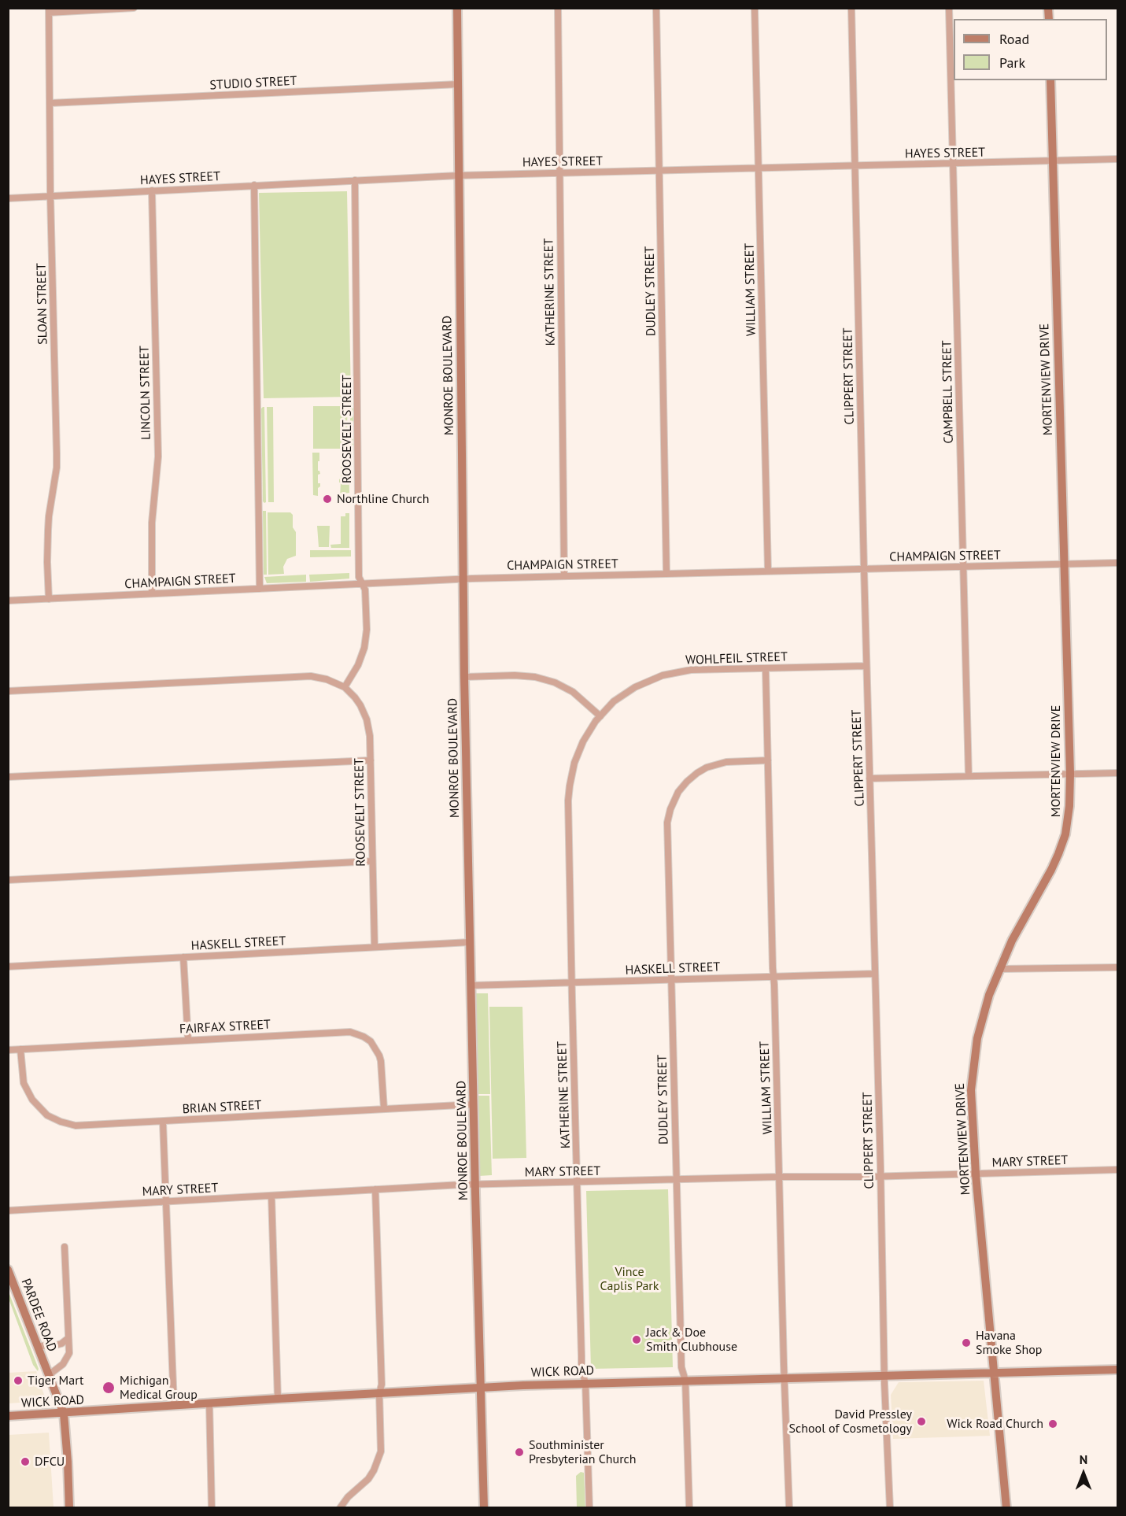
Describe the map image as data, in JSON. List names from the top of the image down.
{
  "streets": {
    "street": [
      "STUDIO STREET",
      "HAYES STREET",
      "WILLIAM STREET",
      "DUDLEY STREET",
      "KATHERINE STREET",
      "SLOAN STREET",
      "MONROE BOULEVARD",
      "CLIPPERT STREET",
      "MORTENVIEW DRIVE",
      "CAMPBELL STREET",
      "LINCOLN STREET",
      "ROOSEVELT STREET",
      "CHAMPAIGN STREET",
      "WOHLFEIL STREET",
      "HASKELL STREET",
      "FAIRFAX STREET",
      "BRIAN STREET",
      "MARY STREET",
      "PARDEE ROAD",
      "WICK ROAD"
    ]
  },
  "crossings": [
    ["STUDIO STREET", "SLOAN STREET"],
    ["STUDIO STREET", "MONROE BOULEVARD"],
    ["HAYES STREET", "WILLIAM STREET"],
    ["HAYES STREET", "DUDLEY STREET"],
    ["HAYES STREET", "KATHERINE STREET"],
    ["HAYES STREET", "SLOAN STREET"],
    ["HAYES STREET", "MONROE BOULEVARD"],
    ["HAYES STREET", "CLIPPERT STREET"],
    ["HAYES STREET", "MORTENVIEW DRIVE"],
    ["HAYES STREET", "CAMPBELL STREET"],
    ["HAYES STREET", "LINCOLN STREET"],
    ["HAYES STREET", "ROOSEVELT STREET"],
    ["WILLIAM STREET", "DUDLEY STREET"],
    ["WILLIAM STREET", "CHAMPAIGN STREET"],
    ["WILLIAM STREET", "WOHLFEIL STREET"],
    ["WILLIAM STREET", "HASKELL STREET"],
    ["WILLIAM STREET", "MARY STREET"],
    ["WILLIAM STREET", "WICK ROAD"],
    ["DUDLEY STREET", "CHAMPAIGN STREET"],
    ["DUDLEY STREET", "HASKELL STREET"],
    ["DUDLEY STREET", "MARY STREET"],
    ["DUDLEY STREET", "WICK ROAD"],
    ["KATHERINE STREET", "CHAMPAIGN STREET"],
    ["KATHERINE STREET", "WOHLFEIL STREET"],
    ["KATHERINE STREET", "HASKELL STREET"],
    ["KATHERINE STREET", "MARY STREET"],
    ["KATHERINE STREET", "WICK ROAD"],
    ["SLOAN STREET", "CHAMPAIGN STREET"],
    ["MONROE BOULEVARD", "CHAMPAIGN STREET"],
    ["MONROE BOULEVARD", "HASKELL STREET"],
    ["MONROE BOULEVARD", "BRIAN STREET"],
    ["MONROE BOULEVARD", "MARY STREET"],
    ["MONROE BOULEVARD", "WICK ROAD"],
    ["CLIPPERT STREET", "CHAMPAIGN STREET"],
    ["CLIPPERT STREET", "WOHLFEIL STREET"],
    ["CLIPPERT STREET", "HASKELL STREET"],
    ["CLIPPERT STREET", "MARY STREET"],
    ["CLIPPERT STREET", "WICK ROAD"],
    ["MORTENVIEW DRIVE", "CHAMPAIGN STREET"],
    ["MORTENVIEW DRIVE", "MARY STREET"],
    ["MORTENVIEW DRIVE", "WICK ROAD"],
    ["CAMPBELL STREET", "CHAMPAIGN STREET"],
    ["LINCOLN STREET", "CHAMPAIGN STREET"],
    ["ROOSEVELT STREET", "CHAMPAIGN STREET"],
    ["ROOSEVELT STREET", "HASKELL STREET"],
    ["FAIRFAX STREET", "BRIAN STREET"],
    ["PARDEE ROAD", "WICK ROAD"]
  ],
  "parks": ["Vince Caplis Park"],
  "places": [
    "Northline Church",
    "Jack & Doe Smith Clubhouse",
    "Havana Smoke Shop",
    "Tiger Mart",
    "Michigan Medical Group",
    "David Pressley School of Cosmetology",
    "Wick Road Church",
    "Southminister Presbyterian Church",
    "DFCU"
  ],
  "legend": ["Road", "Park"],
  "north": "top"
}
